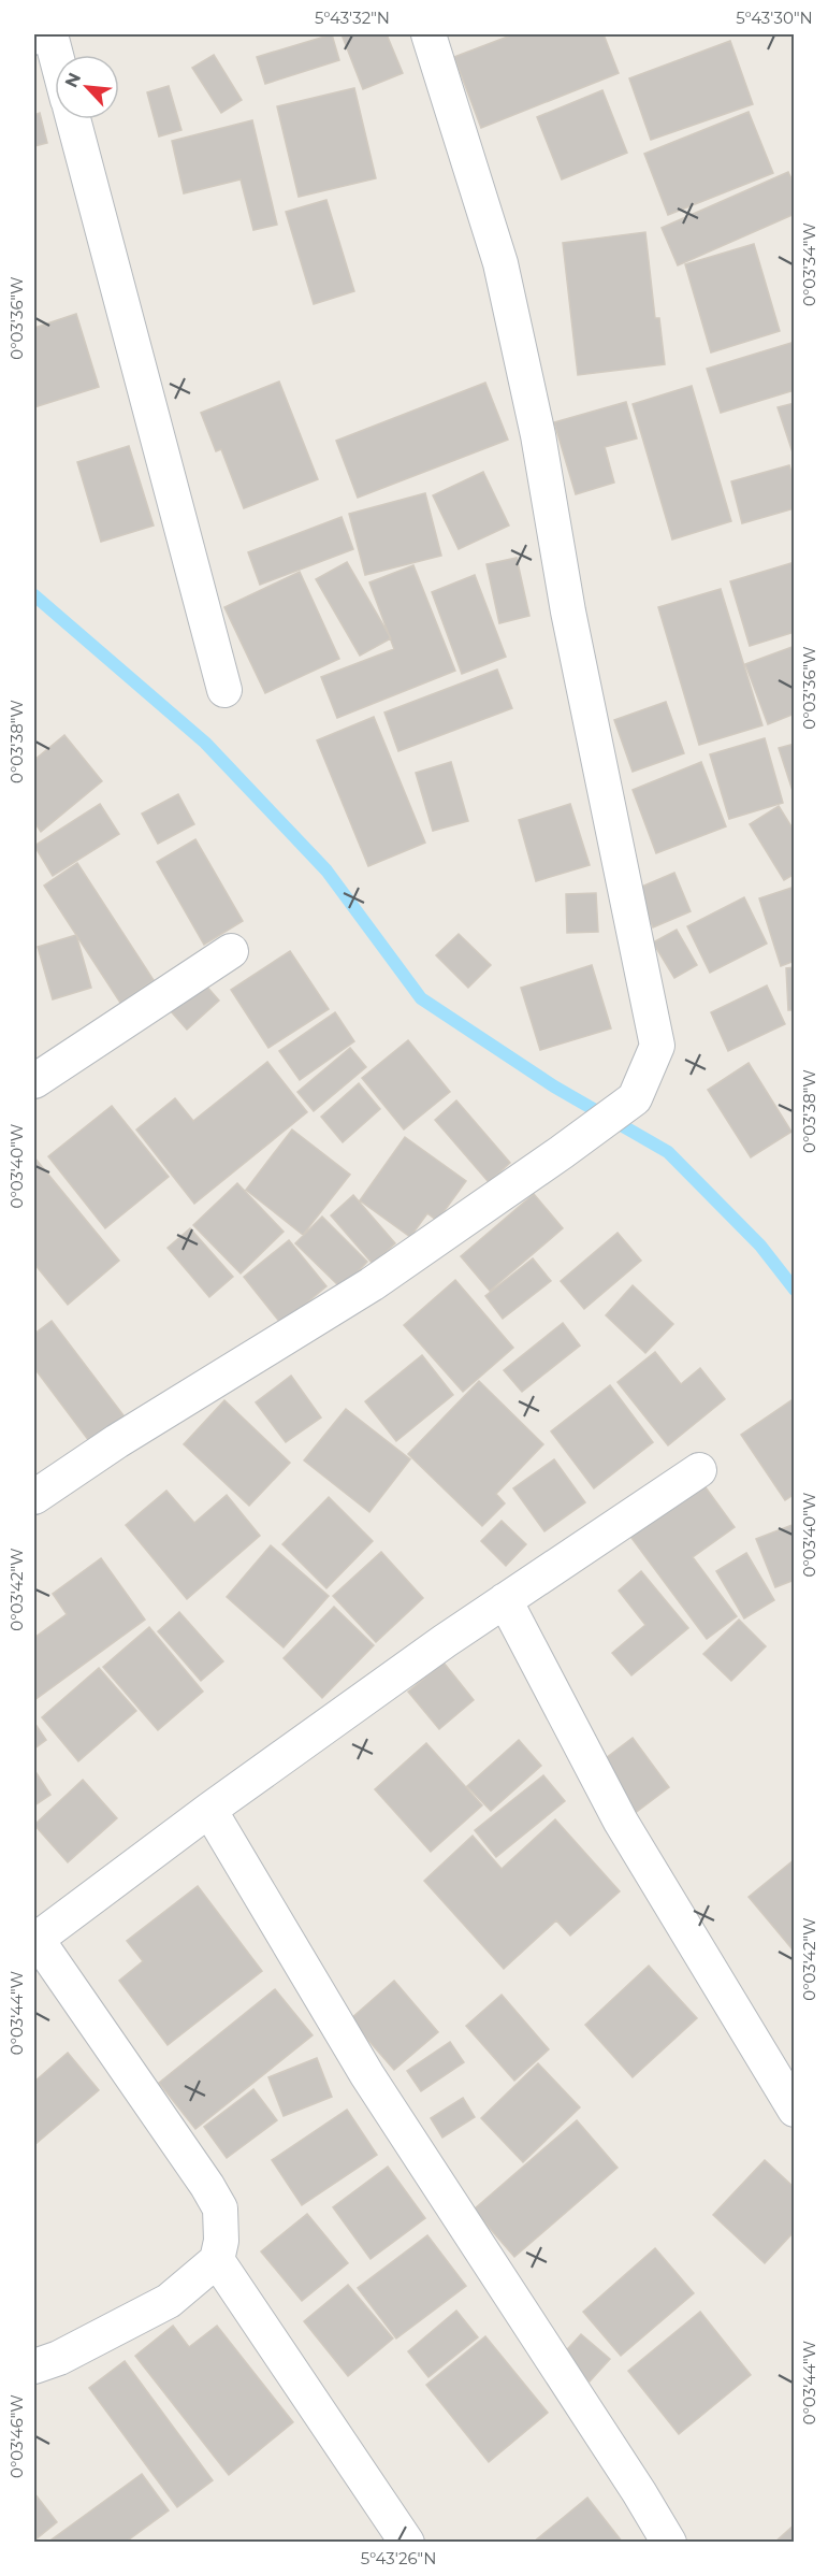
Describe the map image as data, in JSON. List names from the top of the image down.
{
  "north": "top left",
  "coordinates": [
    "5°43'32\"N",
    "5°43'30\"N",
    "0°03'34\"W",
    "0°03'36\"W",
    "0°03'38\"W",
    "0°03'40\"W",
    "0°03'42\"W",
    "0°03'44\"W",
    "0°03'46\"W",
    "5°43'26\"N"
  ]
}
